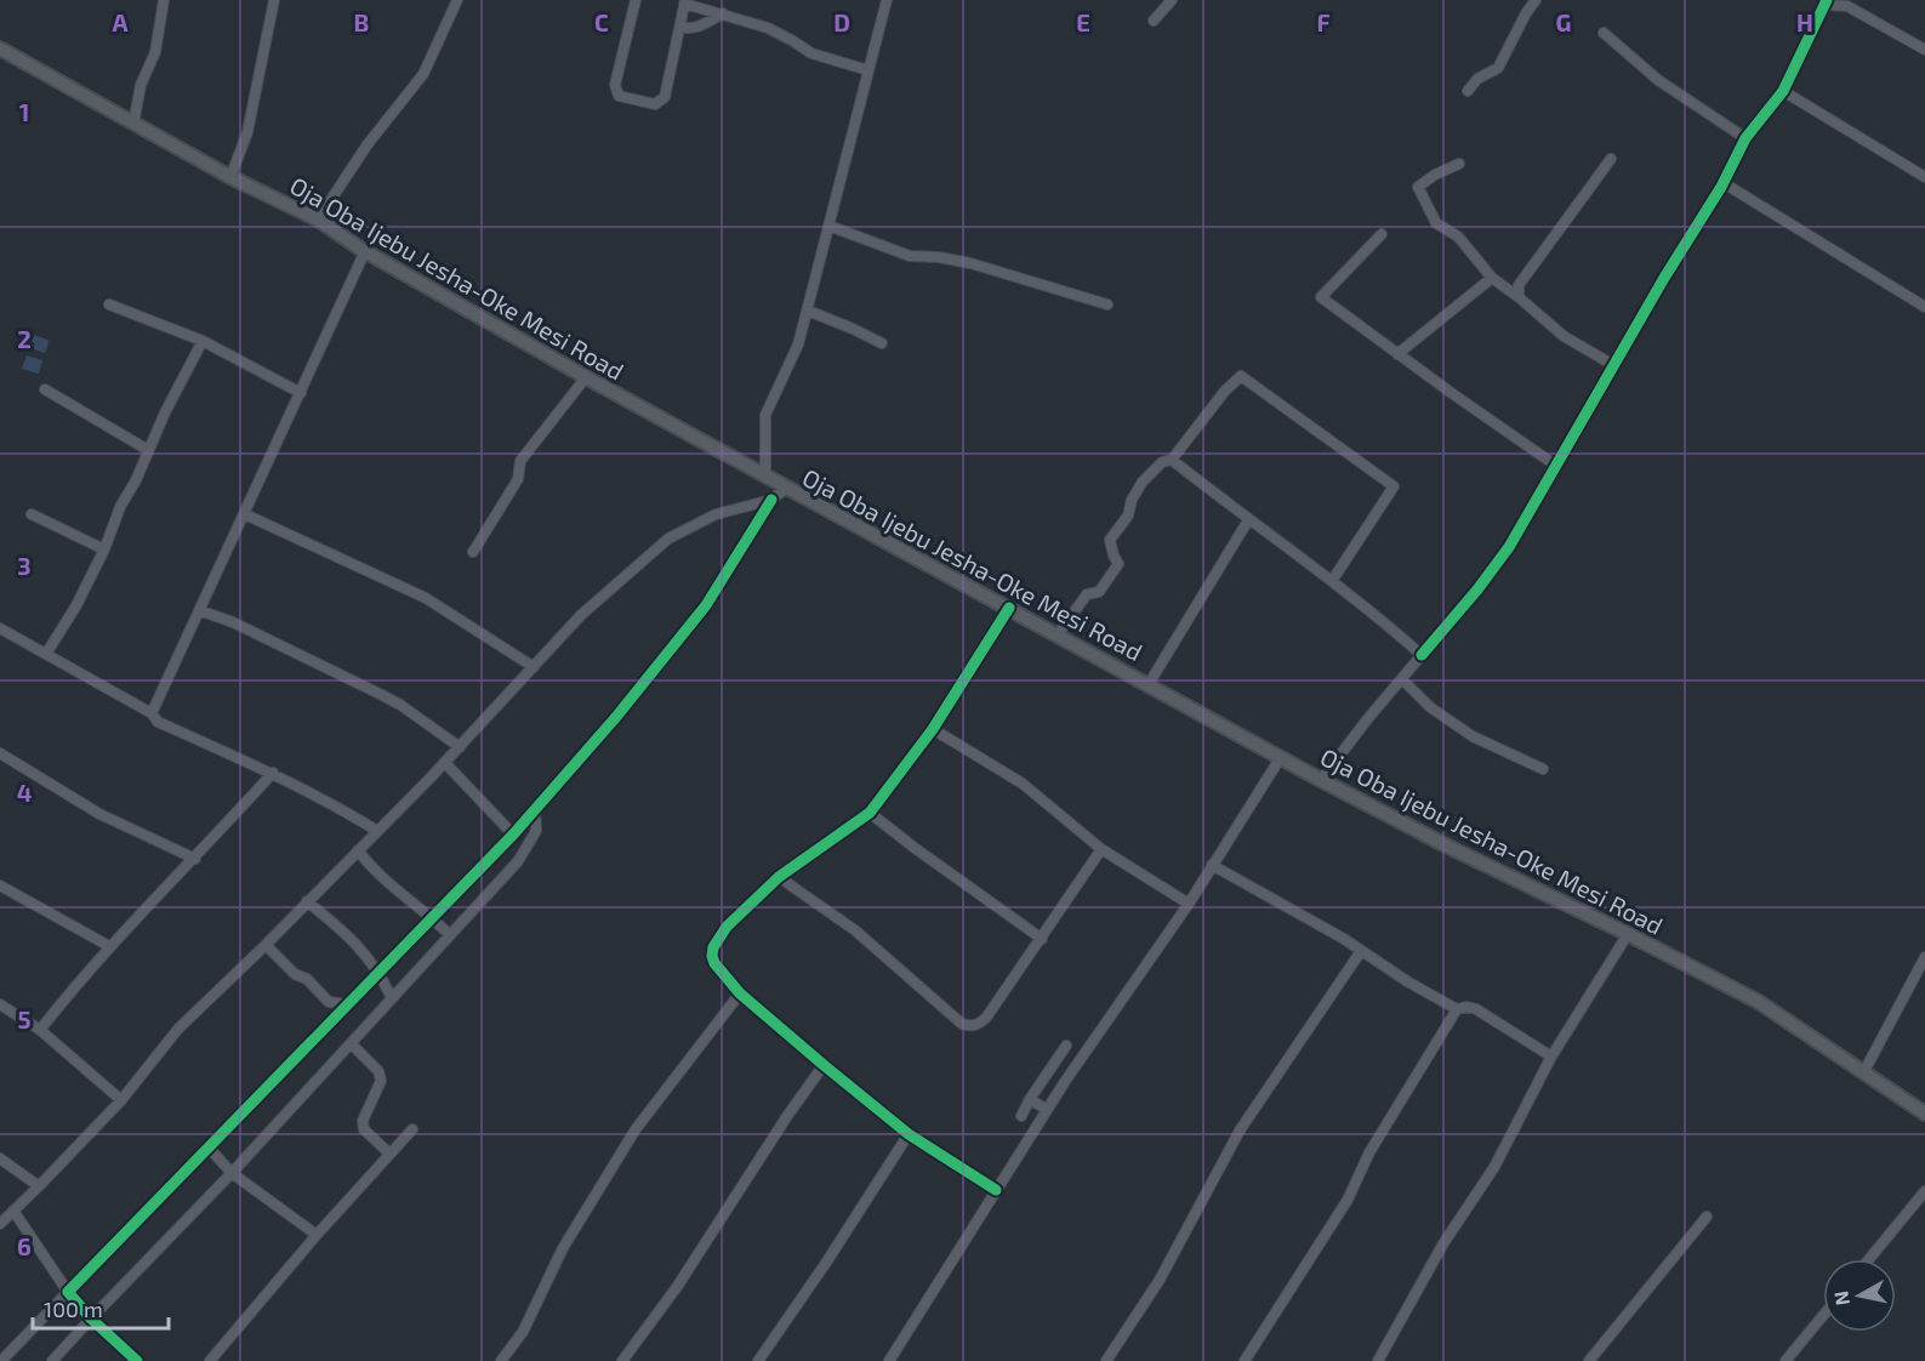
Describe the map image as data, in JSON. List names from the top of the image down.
{
  "streets": {
    "main road": ["Oja Oba Ijebu Jesha-Oke Mesi Road"]
  },
  "scale_bar": "100 m",
  "north": "left",
  "grid": {
    "columns": [
      "A",
      "B",
      "C",
      "D",
      "E",
      "F",
      "G",
      "H"
    ],
    "rows": [
      "1",
      "2",
      "3",
      "4",
      "5",
      "6"
    ]
  }
}
